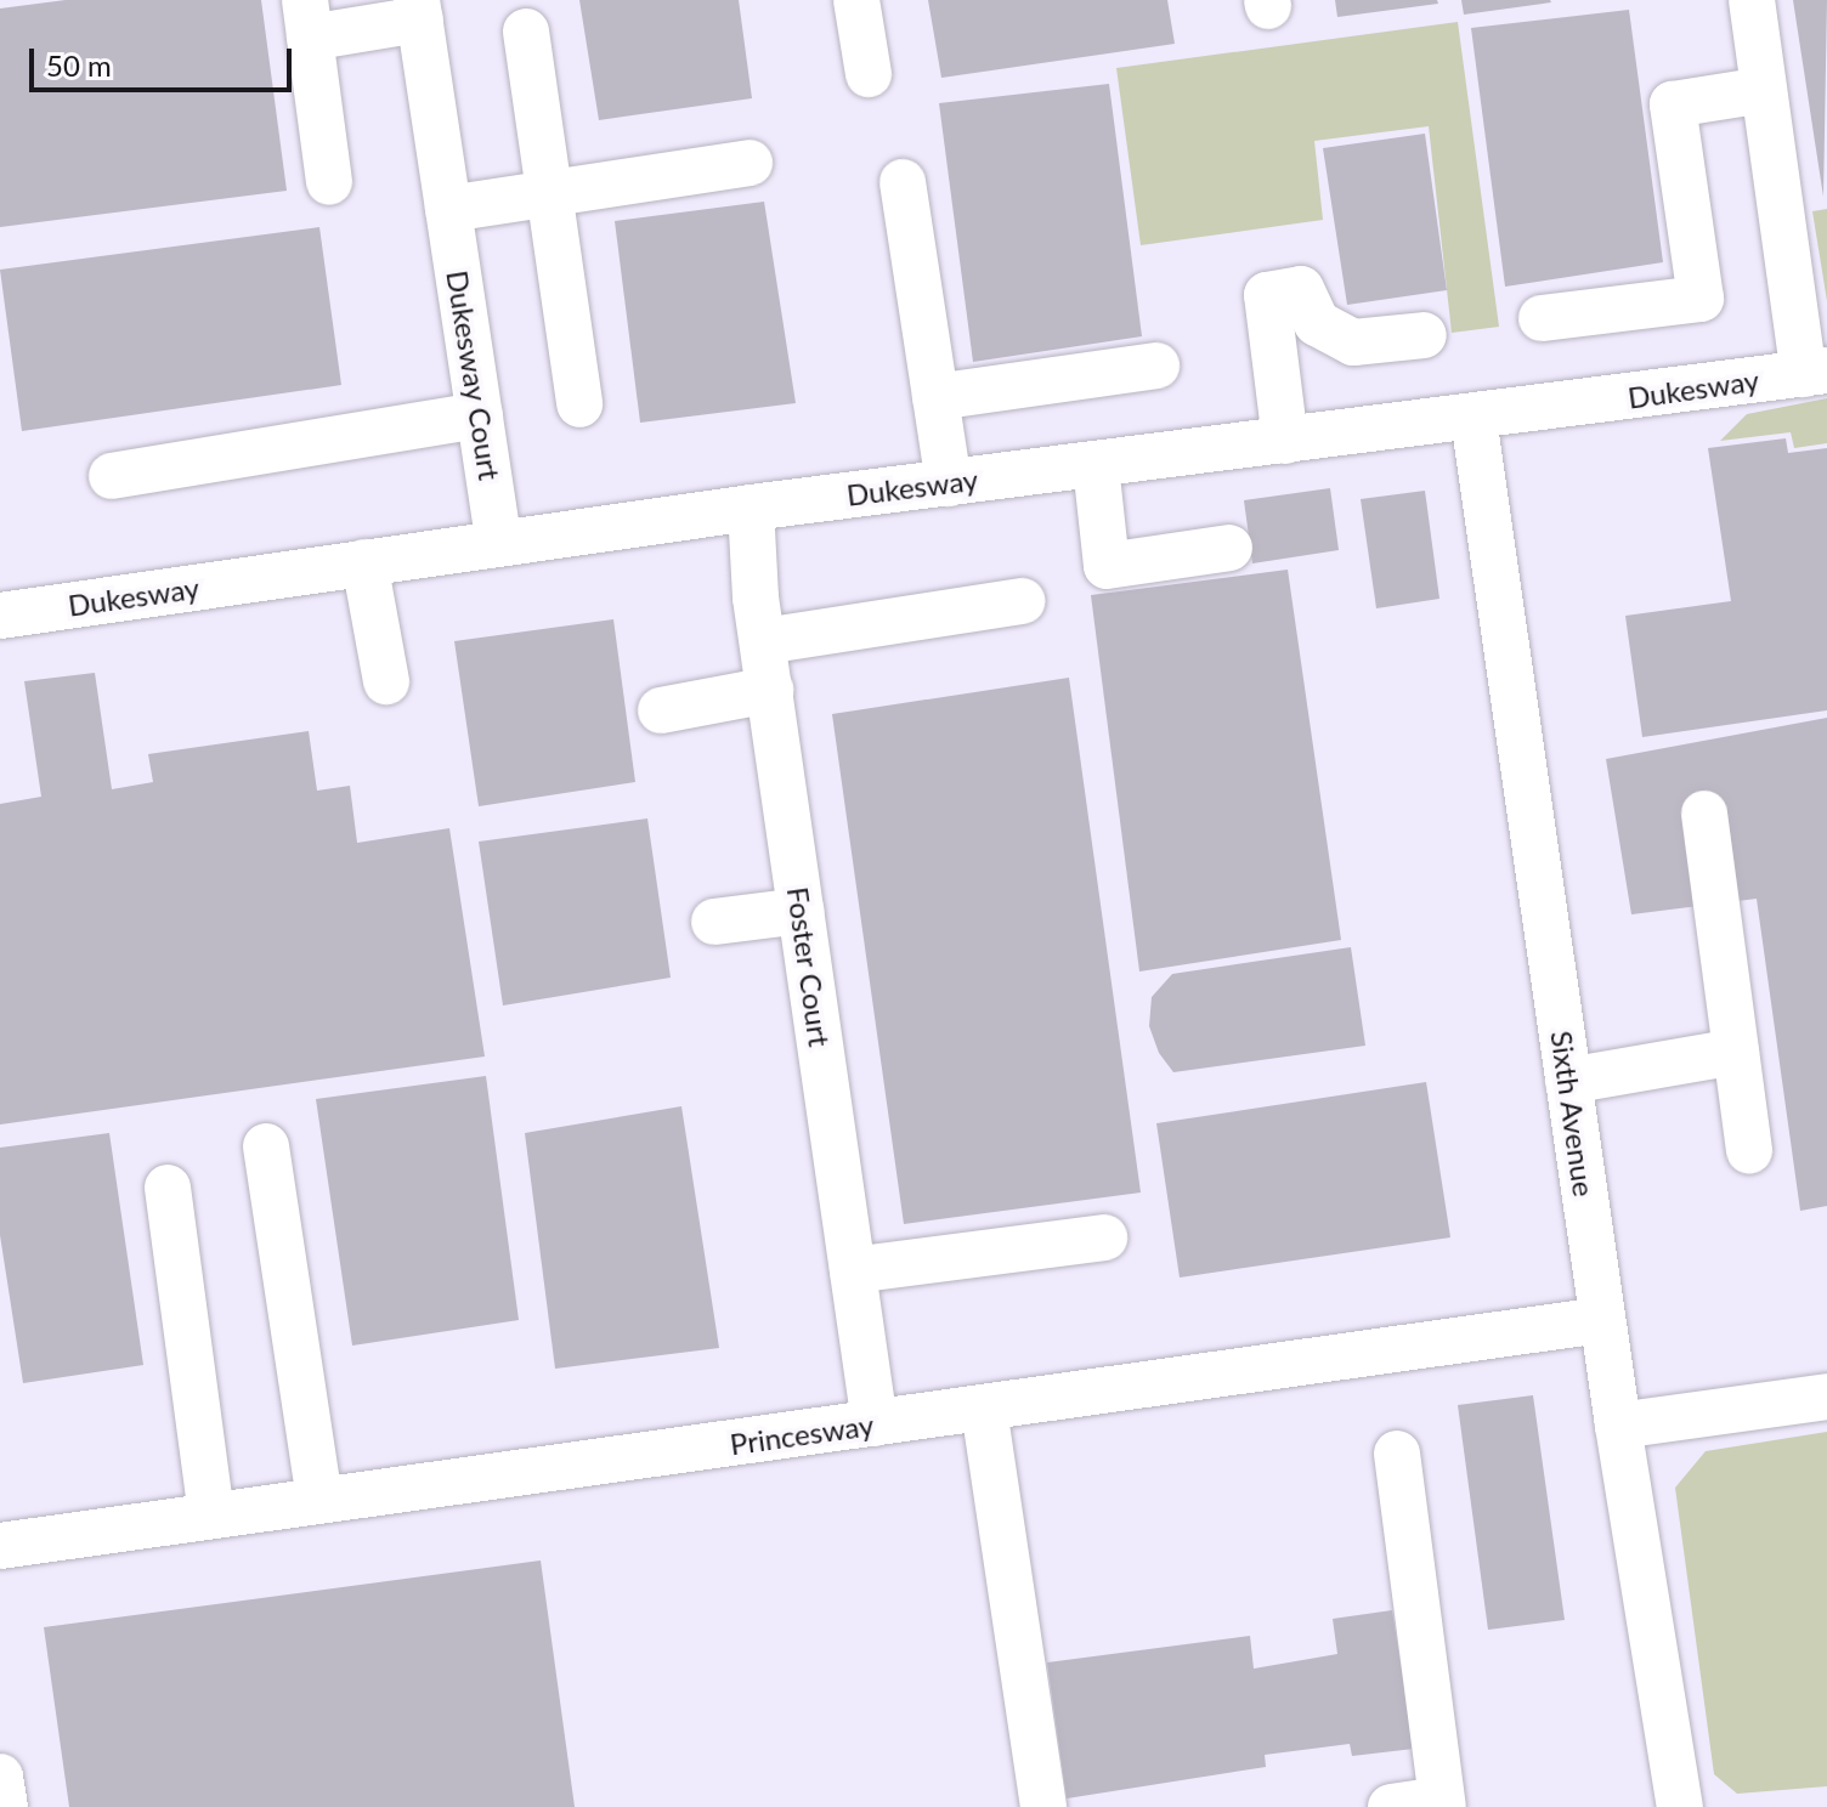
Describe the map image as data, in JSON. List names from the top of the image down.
{
  "streets": {
    "street": [
      "Dukesway Court",
      "Dukesway",
      "Foster Court",
      "Sixth Avenue",
      "Princesway"
    ]
  },
  "crossings": [
    ["Dukesway Court", "Dukesway"],
    ["Dukesway", "Foster Court"],
    ["Dukesway", "Sixth Avenue"],
    ["Foster Court", "Princesway"],
    ["Sixth Avenue", "Princesway"]
  ],
  "scale_bar": "50 m"
}
